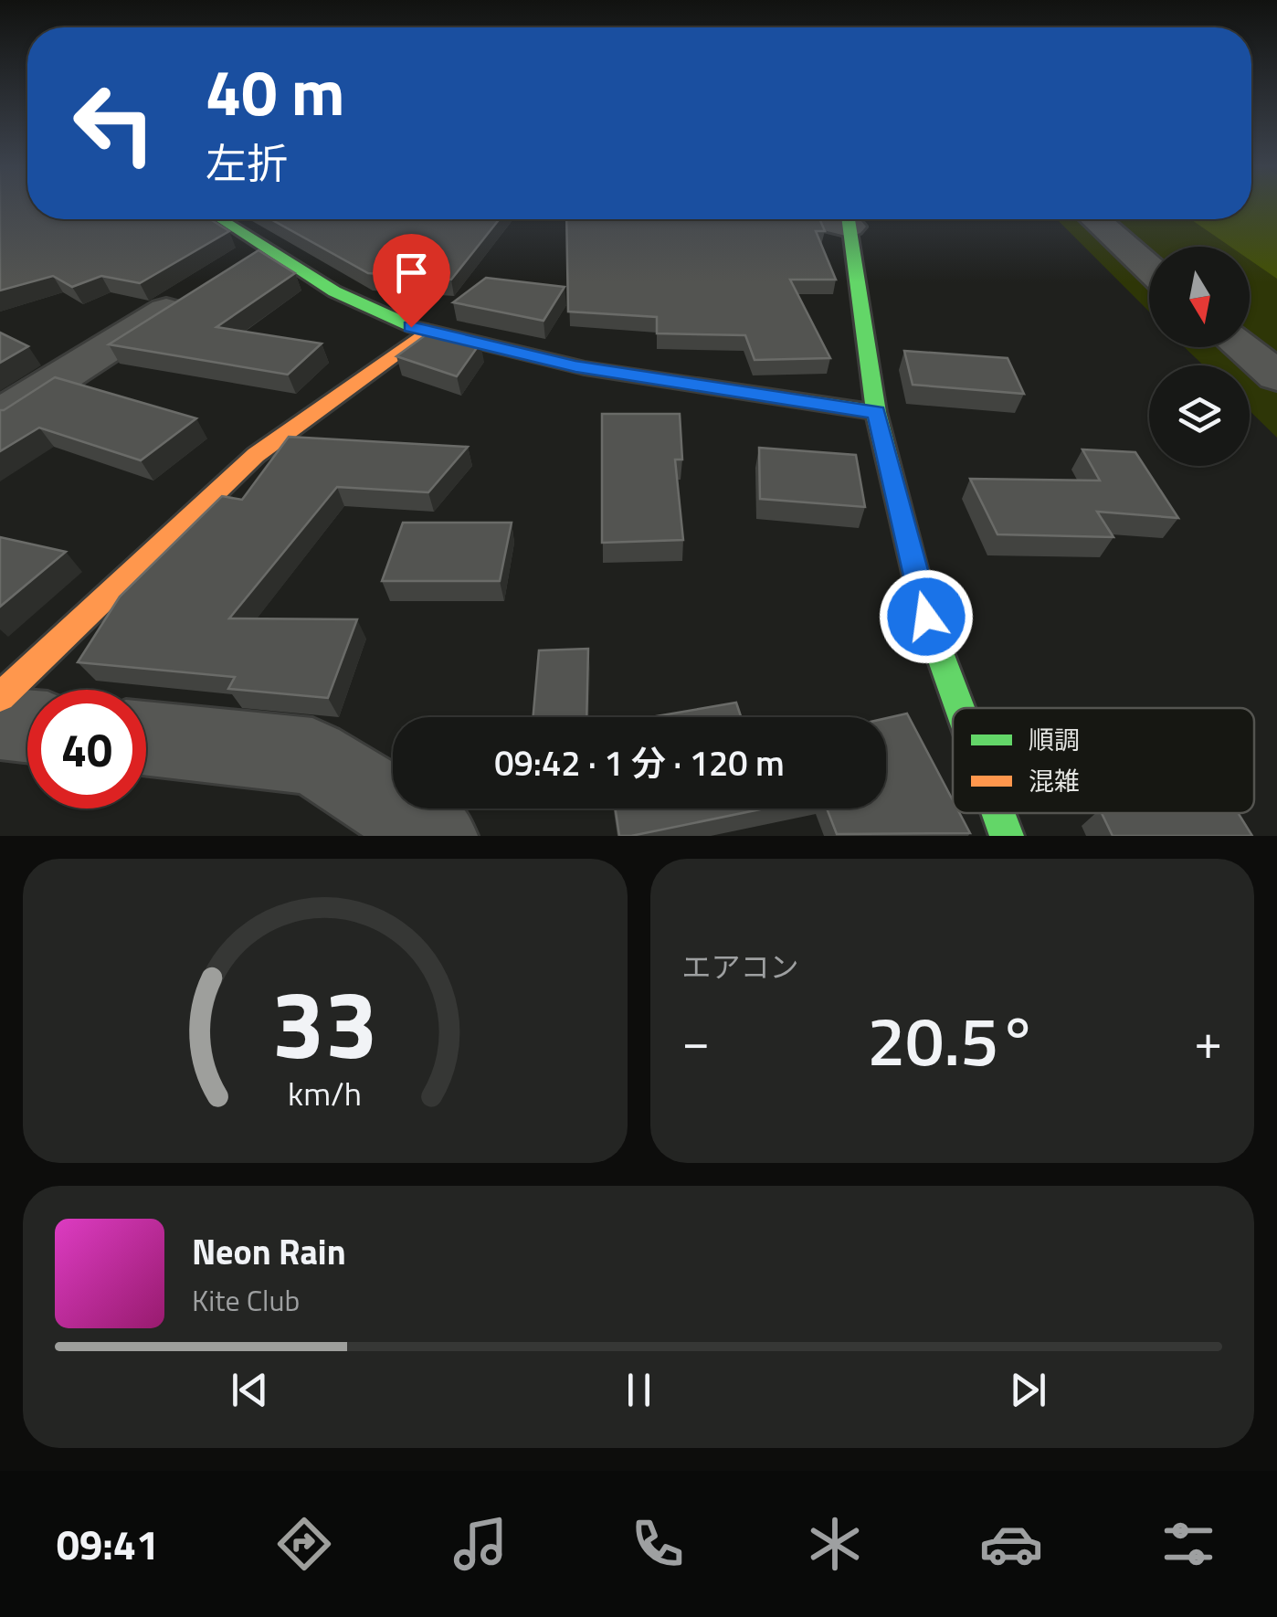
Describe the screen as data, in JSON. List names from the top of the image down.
{
  "legend": ["順調", "混雑"],
  "north": "bottom",
  "page": {
    "turn": ["40 m", "左折"],
    "limit": "40",
    "trip": "09:42 · 1 分 · 120 m",
    "tile": "エアコン",
    "heat": ["−", "20.5°", "+"],
    "song": ["Neon Rain", "Kite Club"],
    "tabs": "09:41",
    "gauge": ["33", "km/h"]
  }
}
